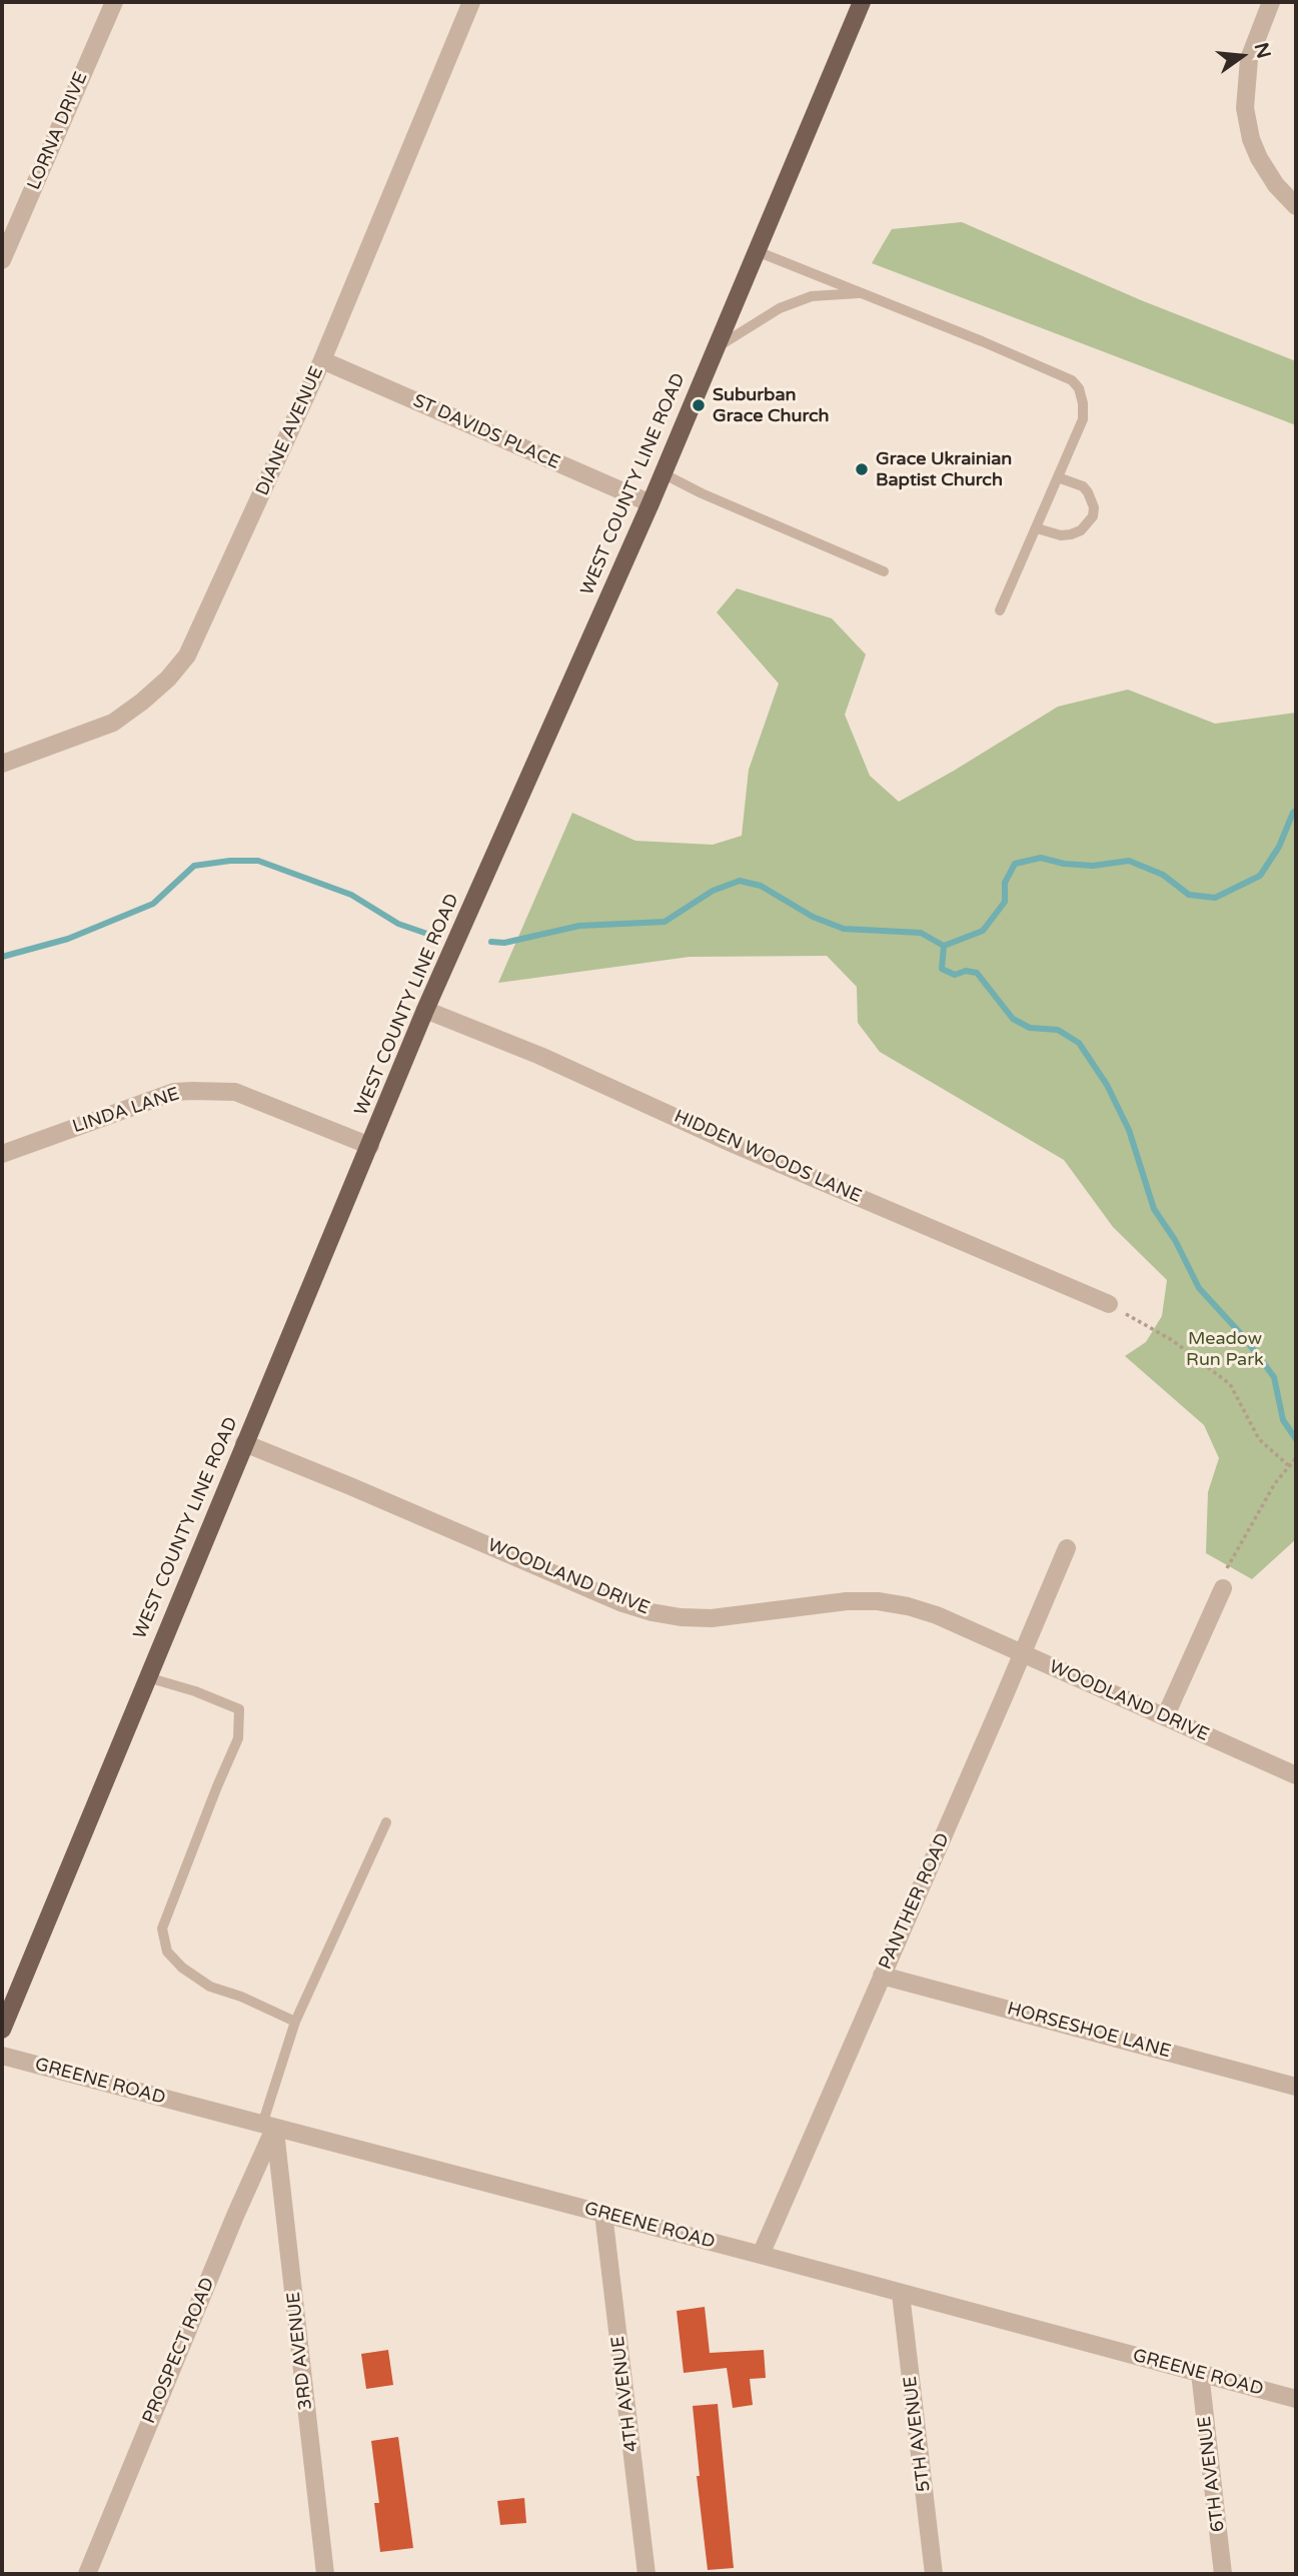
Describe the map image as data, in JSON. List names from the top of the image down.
{
  "streets": {
    "main road": ["WEST COUNTY LINE ROAD"],
    "street": [
      "LORNA DRIVE",
      "DIANE AVENUE",
      "ST DAVIDS PLACE",
      "LINDA LANE",
      "HIDDEN WOODS LANE",
      "WOODLAND DRIVE",
      "PANTHER ROAD",
      "HORSESHOE LANE",
      "GREENE ROAD",
      "PROSPECT ROAD",
      "3RD AVENUE",
      "4TH AVENUE",
      "5TH AVENUE",
      "6TH AVENUE"
    ]
  },
  "crossings": [
    ["DIANE AVENUE", "ST DAVIDS PLACE"],
    ["ST DAVIDS PLACE", "WEST COUNTY LINE ROAD"],
    ["WEST COUNTY LINE ROAD", "LINDA LANE"],
    ["WEST COUNTY LINE ROAD", "HIDDEN WOODS LANE"],
    ["WEST COUNTY LINE ROAD", "WOODLAND DRIVE"],
    ["WOODLAND DRIVE", "PANTHER ROAD"],
    ["PANTHER ROAD", "HORSESHOE LANE"],
    ["PANTHER ROAD", "GREENE ROAD"],
    ["GREENE ROAD", "PROSPECT ROAD"],
    ["GREENE ROAD", "3RD AVENUE"],
    ["GREENE ROAD", "4TH AVENUE"],
    ["GREENE ROAD", "5TH AVENUE"],
    ["GREENE ROAD", "6TH AVENUE"],
    ["PROSPECT ROAD", "3RD AVENUE"]
  ],
  "parks": ["Meadow Run Park"],
  "places": ["Suburban Grace Church", "Grace Ukrainian Baptist Church"],
  "north": "right"
}
